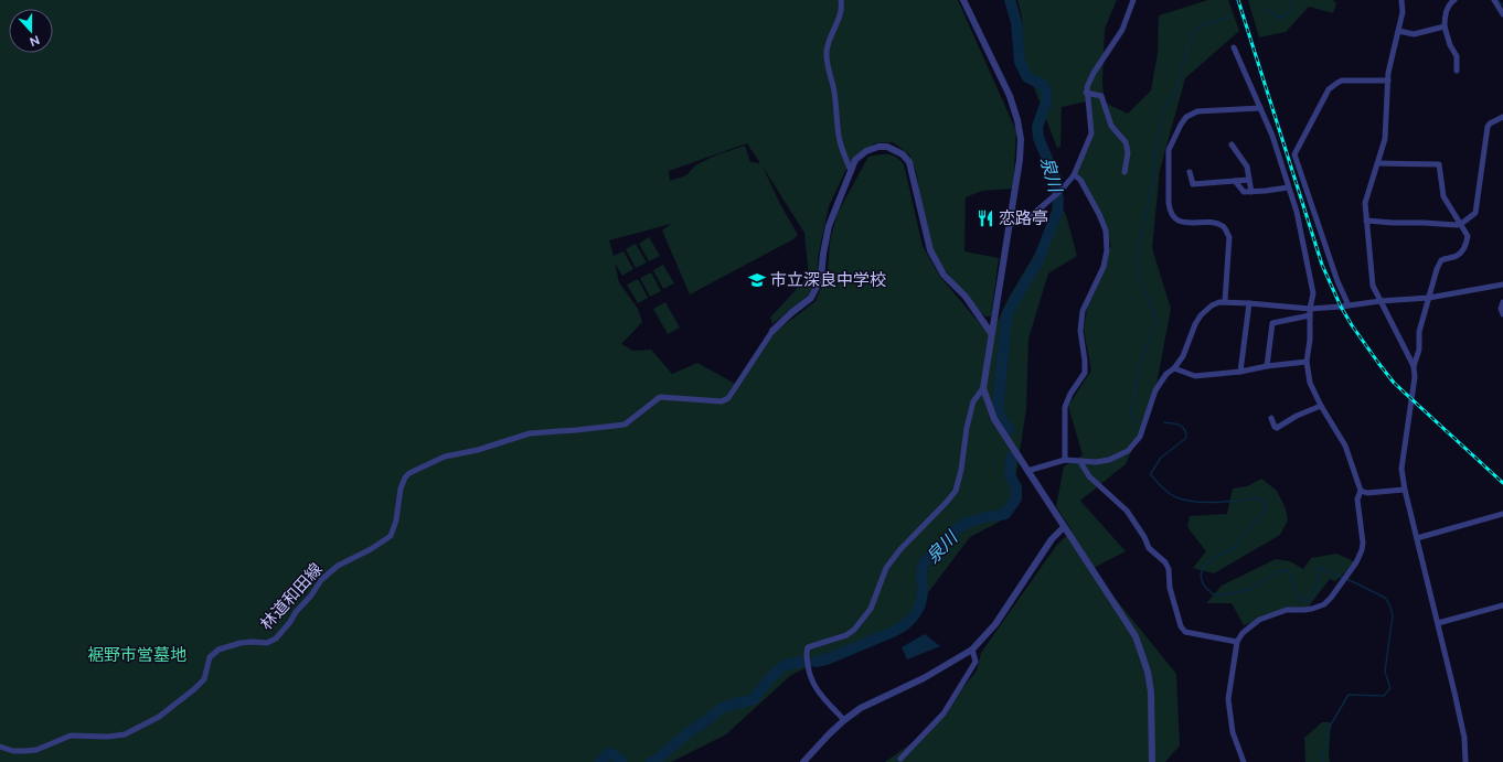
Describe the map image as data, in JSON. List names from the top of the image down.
{
  "streets": {
    "street": ["林道和田線"]
  },
  "water": ["泉川"],
  "parks": ["裾野市営墓地"],
  "places": {
    "restaurant": ["恋路亭"],
    "school or university": ["市立深良中学校"]
  },
  "north": "bottom"
}
